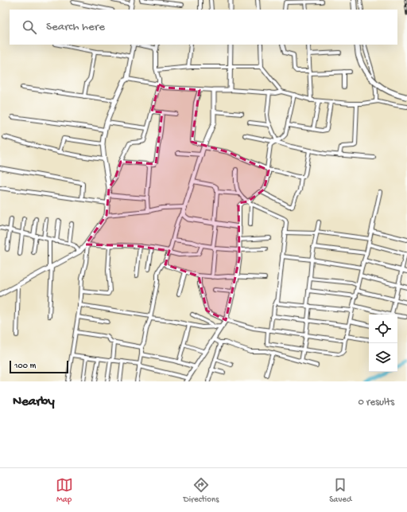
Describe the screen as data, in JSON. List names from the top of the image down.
{
  "scale_bar": "100 m",
  "page": {
    "search": "Search here",
    "scale": "100 m",
    "heading": ["Nearby", "0 results"],
    "nav": ["Map", "Directions", "Saved"]
  }
}
